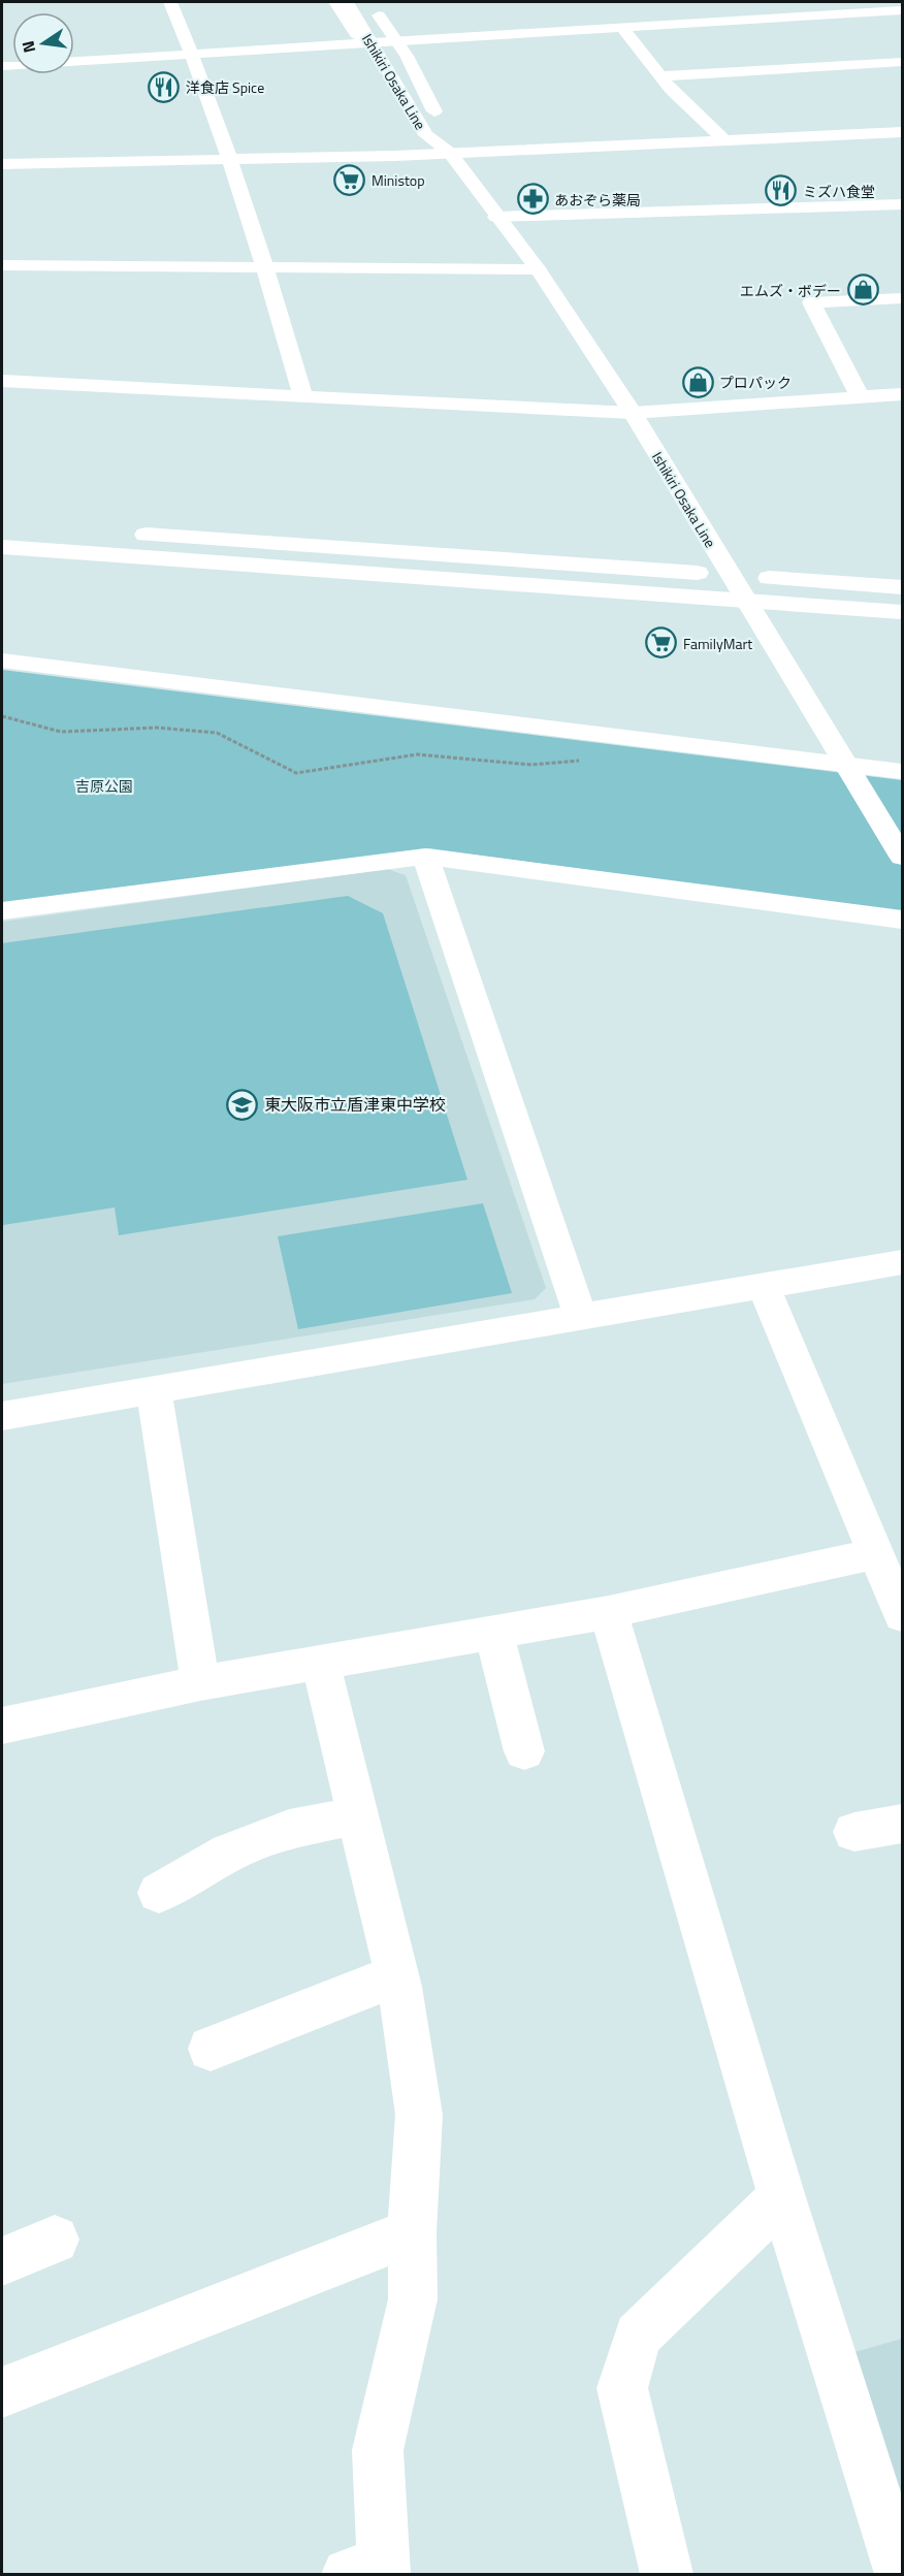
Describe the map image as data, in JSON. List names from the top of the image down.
{
  "streets": {
    "street": ["Ishikiri Osaka Line"]
  },
  "parks": ["吉原公園"],
  "places": {
    "restaurant": ["洋食店 Spice", "ミズハ食堂"],
    "supermarket": ["Ministop", "FamilyMart"],
    "pharmacy": ["あおぞら薬局"],
    "shop": ["エムズ・ボデー", "プロパック"],
    "school or university": ["東大阪市立盾津東中学校"]
  },
  "north": "left"
}
